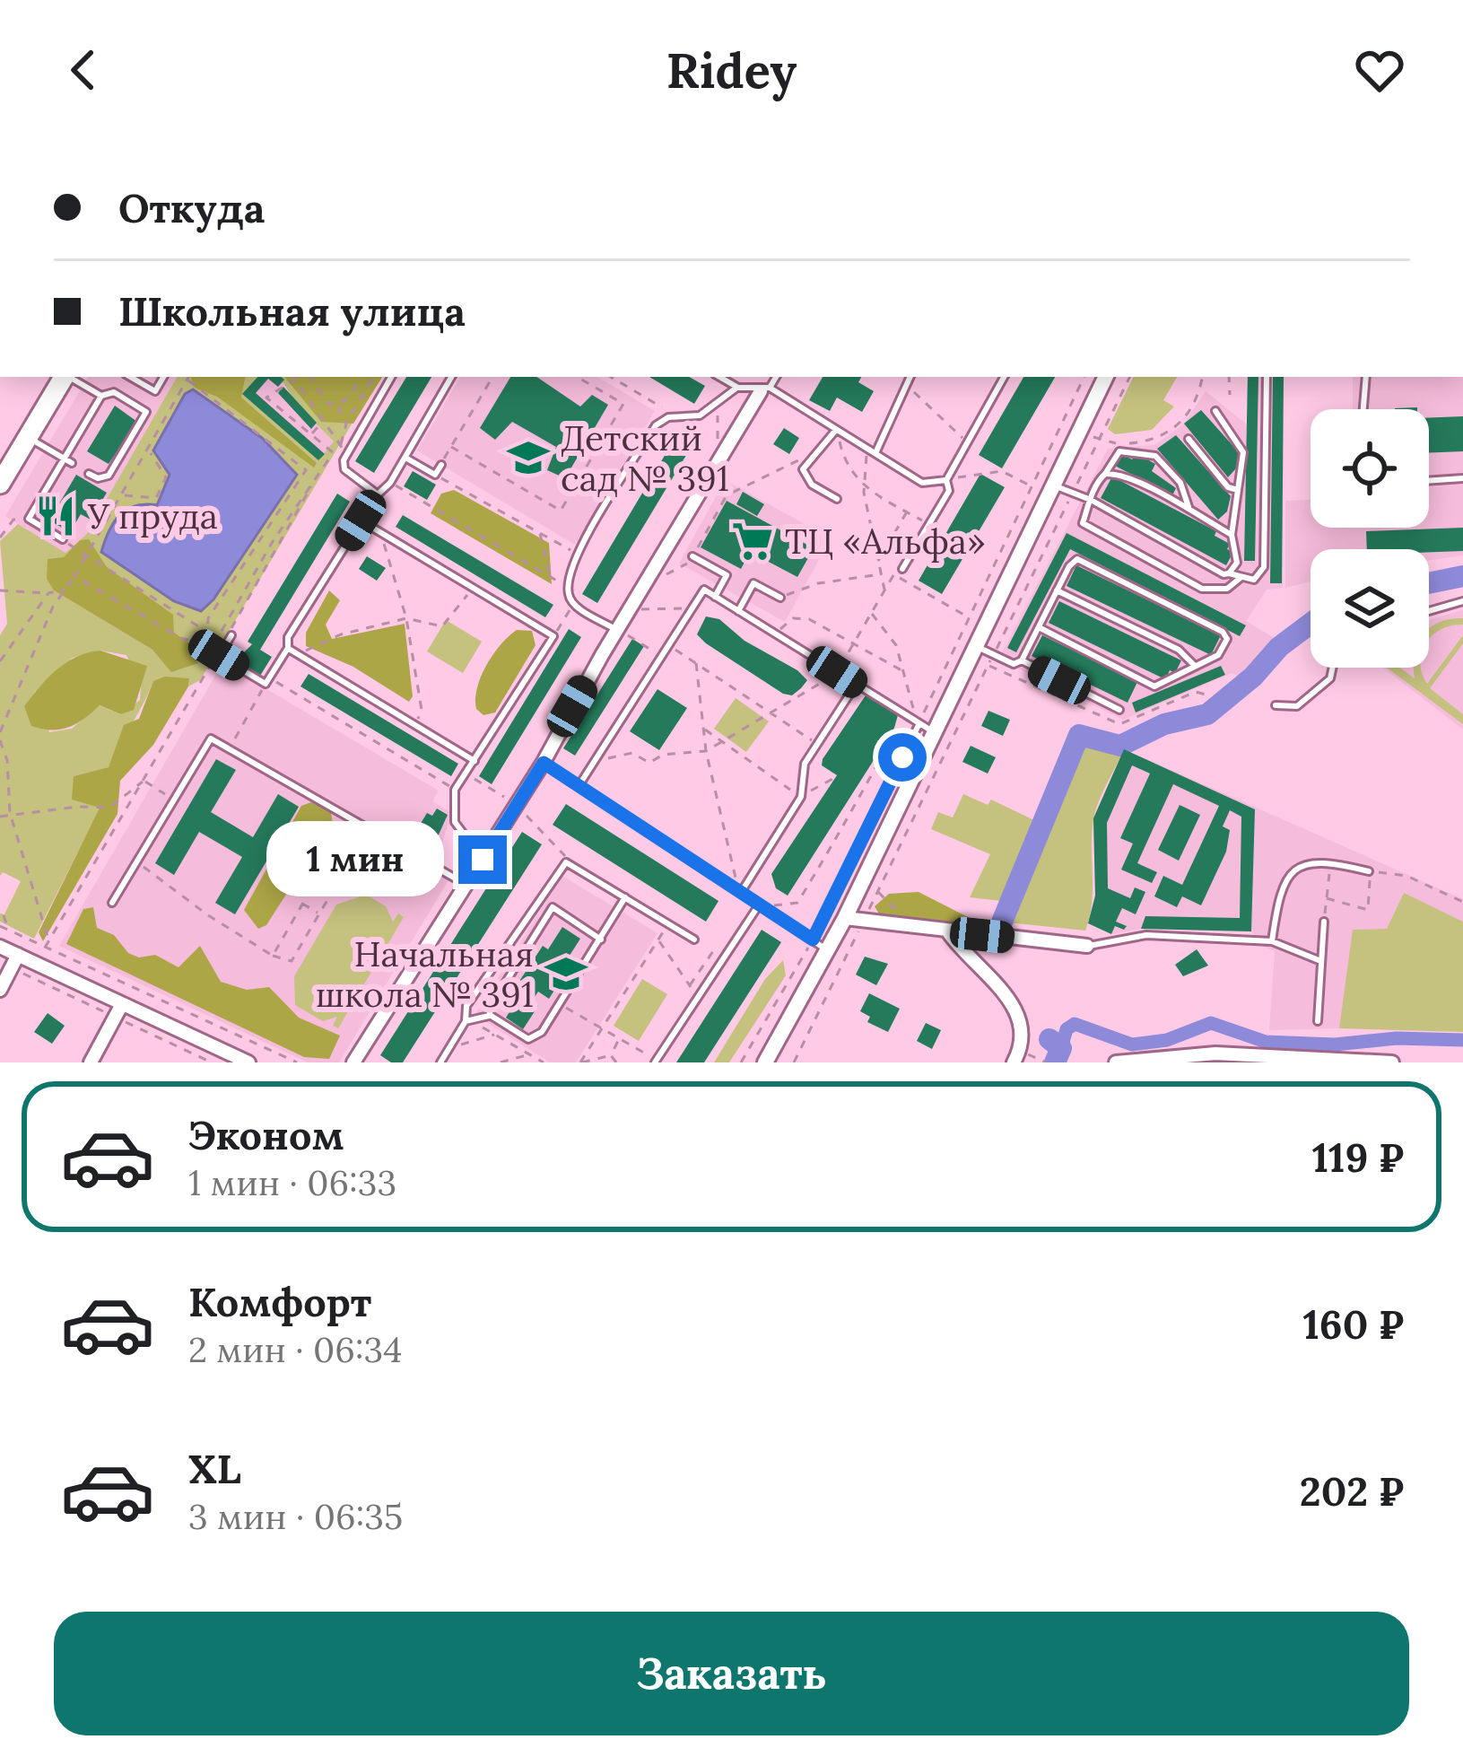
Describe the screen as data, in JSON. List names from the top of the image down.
{
  "places": {
    "school or university": ["Детский сад № 391", "Начальная школа № 391"],
    "restaurant": ["У пруда"],
    "supermarket": ["ТЦ «Альфа»"]
  },
  "page": {
    "header": "Ridey",
    "banner": ["Откуда", "Школьная улица"],
    "bubble": "1 мин",
    "list": [
      {
        "name": "Эконом",
        "note": "1 мин · 06:33",
        "value": "119 ₽"
      },
      {
        "name": "Комфорт",
        "note": "2 мин · 06:34",
        "value": "160 ₽"
      },
      {
        "name": "XL",
        "note": "3 мин · 06:35",
        "value": "202 ₽"
      }
    ],
    "buttons": "Заказать"
  }
}
